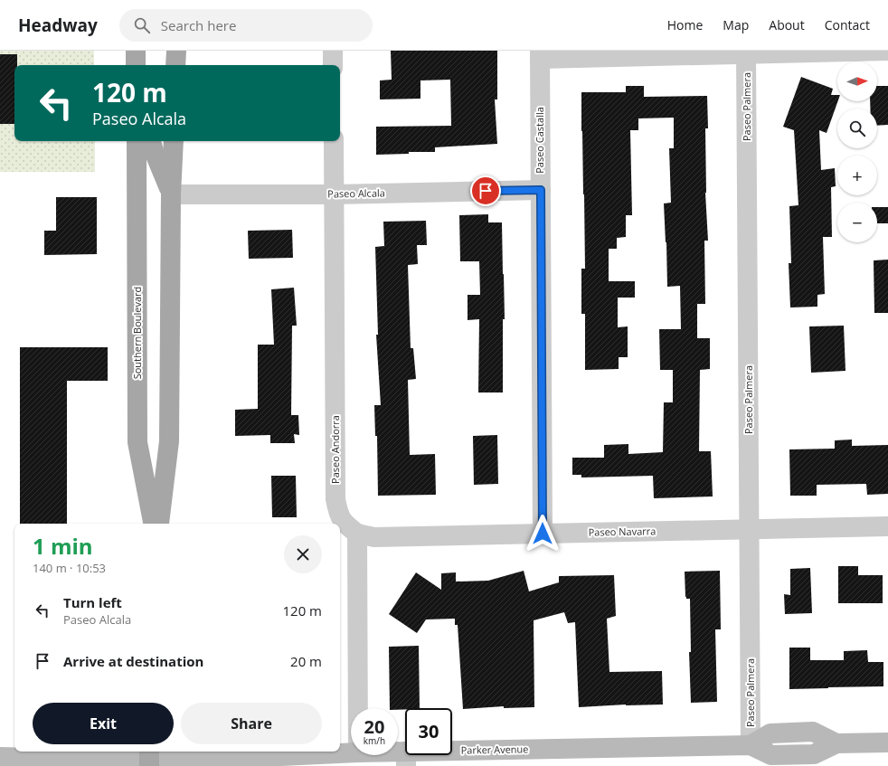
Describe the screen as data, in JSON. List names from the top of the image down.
{
  "streets": {
    "main road": ["Southern Boulevard"],
    "street": [
      "Paseo Palmera",
      "Paseo Castalla",
      "Paseo Alcala",
      "Paseo Andorra",
      "Paseo Navarra",
      "Parker Avenue"
    ]
  },
  "crossings": [
    ["Paseo Palmera", "Paseo Navarra"],
    ["Paseo Palmera", "Parker Avenue"],
    ["Paseo Castalla", "Paseo Alcala"],
    ["Paseo Castalla", "Paseo Navarra"],
    ["Paseo Alcala", "Paseo Andorra"],
    ["Paseo Andorra", "Paseo Navarra"]
  ],
  "north": "right",
  "page": {
    "header": "Headway",
    "search": "Search here",
    "nav": [
      "Home",
      "Map",
      "About",
      "Contact"
    ],
    "map_buttons": ["+", "−"],
    "turn": ["120 m", "Paseo Alcala"],
    "heading": ["1 min", "140 m · 10:53"],
    "list": [
      {
        "name": "Turn left",
        "note": "Paseo Alcala",
        "value": "120 m"
      },
      {
        "name": "Arrive at destination",
        "value": "20 m"
      }
    ],
    "buttons": ["Exit", "Share"],
    "speed": "20 km/h",
    "limit": "30"
  }
}
